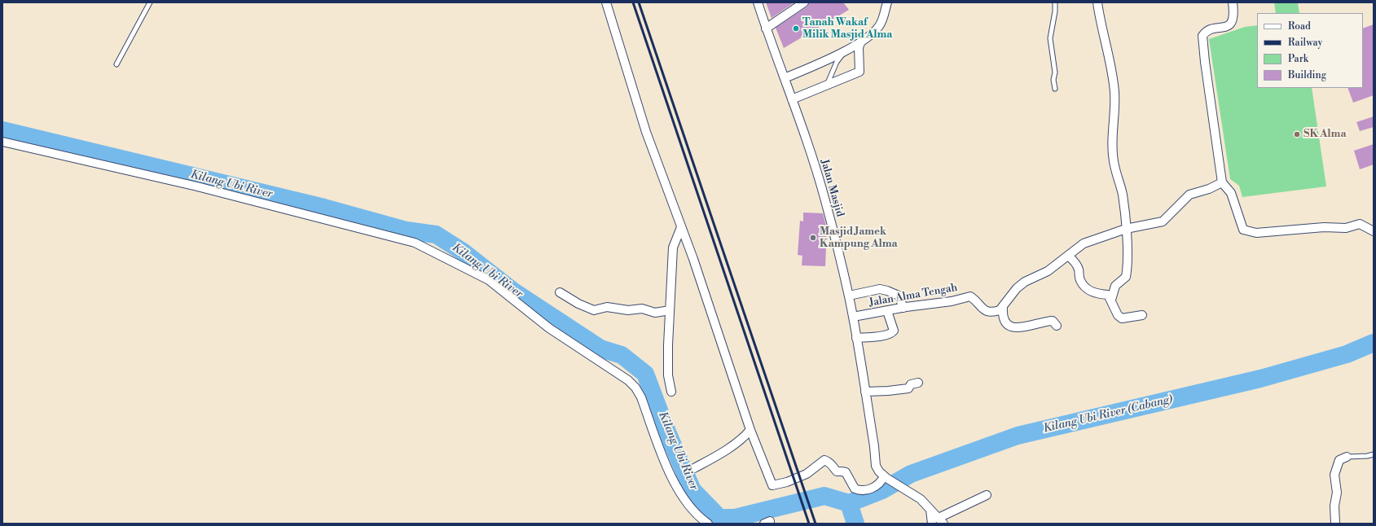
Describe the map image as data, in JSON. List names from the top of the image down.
{
  "streets": {
    "street": ["Jalan Masjid", "Jalan Alma Tengah"]
  },
  "crossings": [
    ["Jalan Masjid", "Jalan Alma Tengah"]
  ],
  "water": ["Kilang Ubi River", "Kilang Ubi River (Cabang)"],
  "places": ["Tanah Wakaf Milik Masjid Alma", "SK Alma", "Masjid Jamek Kampung Alma"],
  "legend": [
    "Road",
    "Railway",
    "Park",
    "Building"
  ]
}
